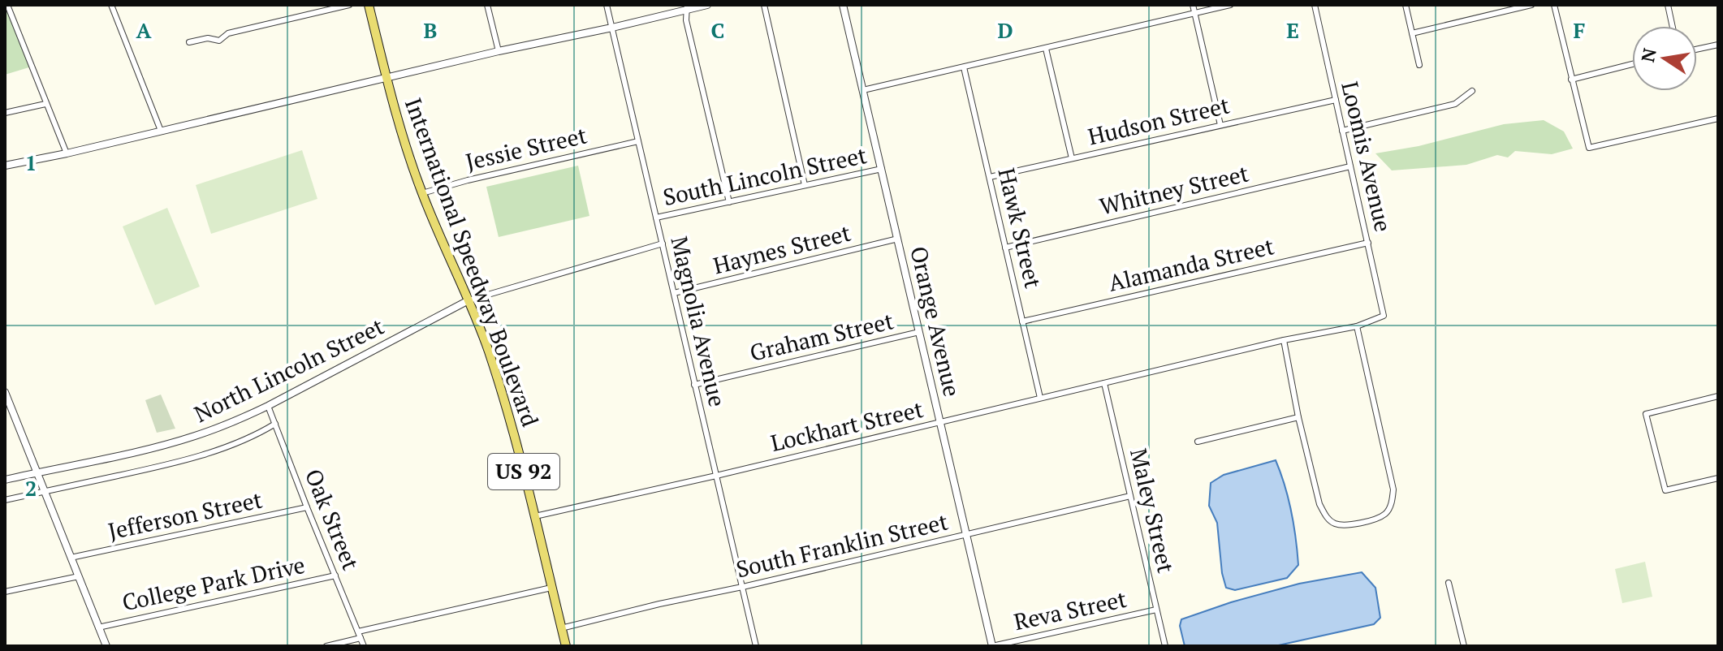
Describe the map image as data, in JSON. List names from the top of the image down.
{
  "streets": {
    "main road": ["International Speedway Boulevard", "US 92"],
    "street": [
      "Hudson Street",
      "Jessie Street",
      "Loomis Avenue",
      "South Lincoln Street",
      "Whitney Street",
      "Hawk Street",
      "Haynes Street",
      "Alamanda Street",
      "Magnolia Avenue",
      "Orange Avenue",
      "Graham Street",
      "North Lincoln Street",
      "Lockhart Street",
      "Maley Street",
      "Jefferson Street",
      "Oak Street",
      "South Franklin Street",
      "College Park Drive",
      "Reva Street"
    ]
  },
  "crossings": [
    ["Hudson Street", "Loomis Avenue"],
    ["Hudson Street", "Hawk Street"],
    ["Jessie Street", "International Speedway Boulevard"],
    ["Jessie Street", "Magnolia Avenue"],
    ["Loomis Avenue", "Whitney Street"],
    ["Loomis Avenue", "Alamanda Street"],
    ["Loomis Avenue", "Lockhart Street"],
    ["South Lincoln Street", "International Speedway Boulevard"],
    ["South Lincoln Street", "Magnolia Avenue"],
    ["South Lincoln Street", "Orange Avenue"],
    ["South Lincoln Street", "North Lincoln Street"],
    ["Whitney Street", "Hawk Street"],
    ["Hawk Street", "Alamanda Street"],
    ["Hawk Street", "Lockhart Street"],
    ["Haynes Street", "Magnolia Avenue"],
    ["Haynes Street", "Orange Avenue"],
    ["International Speedway Boulevard", "North Lincoln Street"],
    ["International Speedway Boulevard", "Lockhart Street"],
    ["International Speedway Boulevard", "South Franklin Street"],
    ["Magnolia Avenue", "Graham Street"],
    ["Magnolia Avenue", "Lockhart Street"],
    ["Magnolia Avenue", "South Franklin Street"],
    ["Orange Avenue", "Graham Street"],
    ["Orange Avenue", "Lockhart Street"],
    ["Orange Avenue", "South Franklin Street"],
    ["Orange Avenue", "Reva Street"],
    ["North Lincoln Street", "Oak Street"],
    ["Lockhart Street", "Maley Street"],
    ["Maley Street", "South Franklin Street"],
    ["Maley Street", "Reva Street"],
    ["Jefferson Street", "Oak Street"],
    ["Oak Street", "College Park Drive"]
  ],
  "north": "left",
  "grid": {
    "columns": [
      "A",
      "B",
      "C",
      "D",
      "E",
      "F"
    ],
    "rows": ["1", "2"]
  }
}
